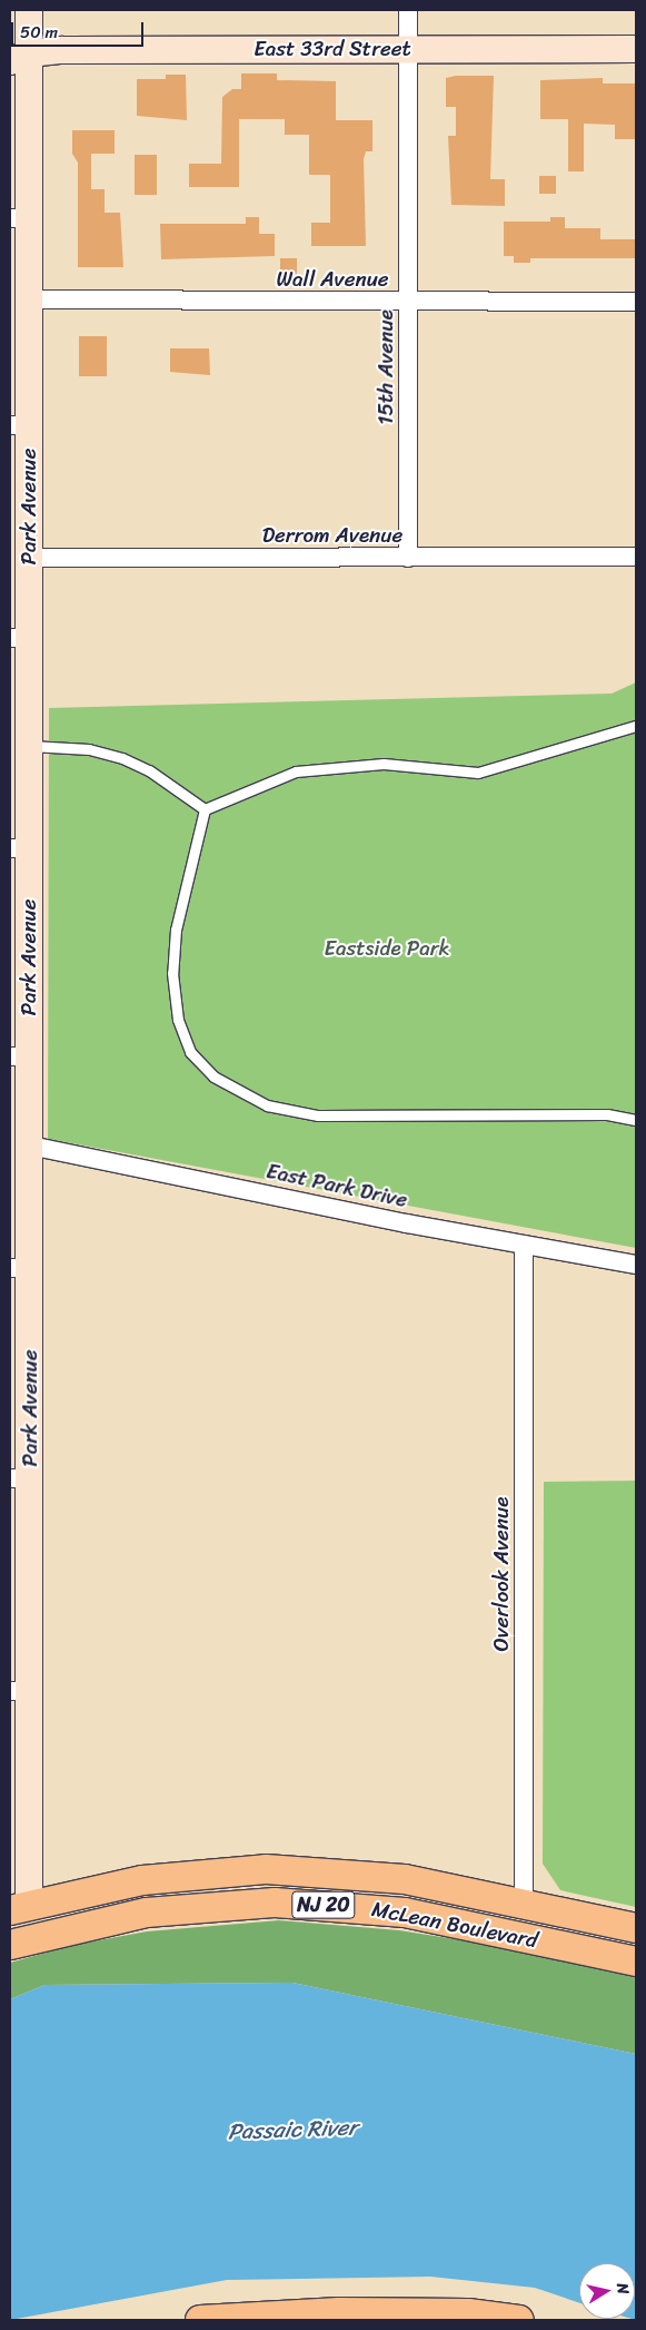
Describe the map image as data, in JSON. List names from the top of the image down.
{
  "streets": {
    "main road": ["NJ 20", "McLean Boulevard"],
    "street": [
      "East 33rd Street",
      "Wall Avenue",
      "15th Avenue",
      "Park Avenue",
      "Derrom Avenue",
      "East Park Drive",
      "Overlook Avenue"
    ]
  },
  "crossings": [
    ["East 33rd Street", "15th Avenue"],
    ["East 33rd Street", "Park Avenue"],
    ["Wall Avenue", "15th Avenue"],
    ["Wall Avenue", "Park Avenue"],
    ["15th Avenue", "Derrom Avenue"],
    ["Park Avenue", "Derrom Avenue"],
    ["Park Avenue", "East Park Drive"],
    ["Park Avenue", "McLean Boulevard"],
    ["East Park Drive", "Overlook Avenue"],
    ["Overlook Avenue", "McLean Boulevard"]
  ],
  "water": ["Passaic River"],
  "parks": ["Eastside Park"],
  "scale_bar": "50 m",
  "north": "right"
}
